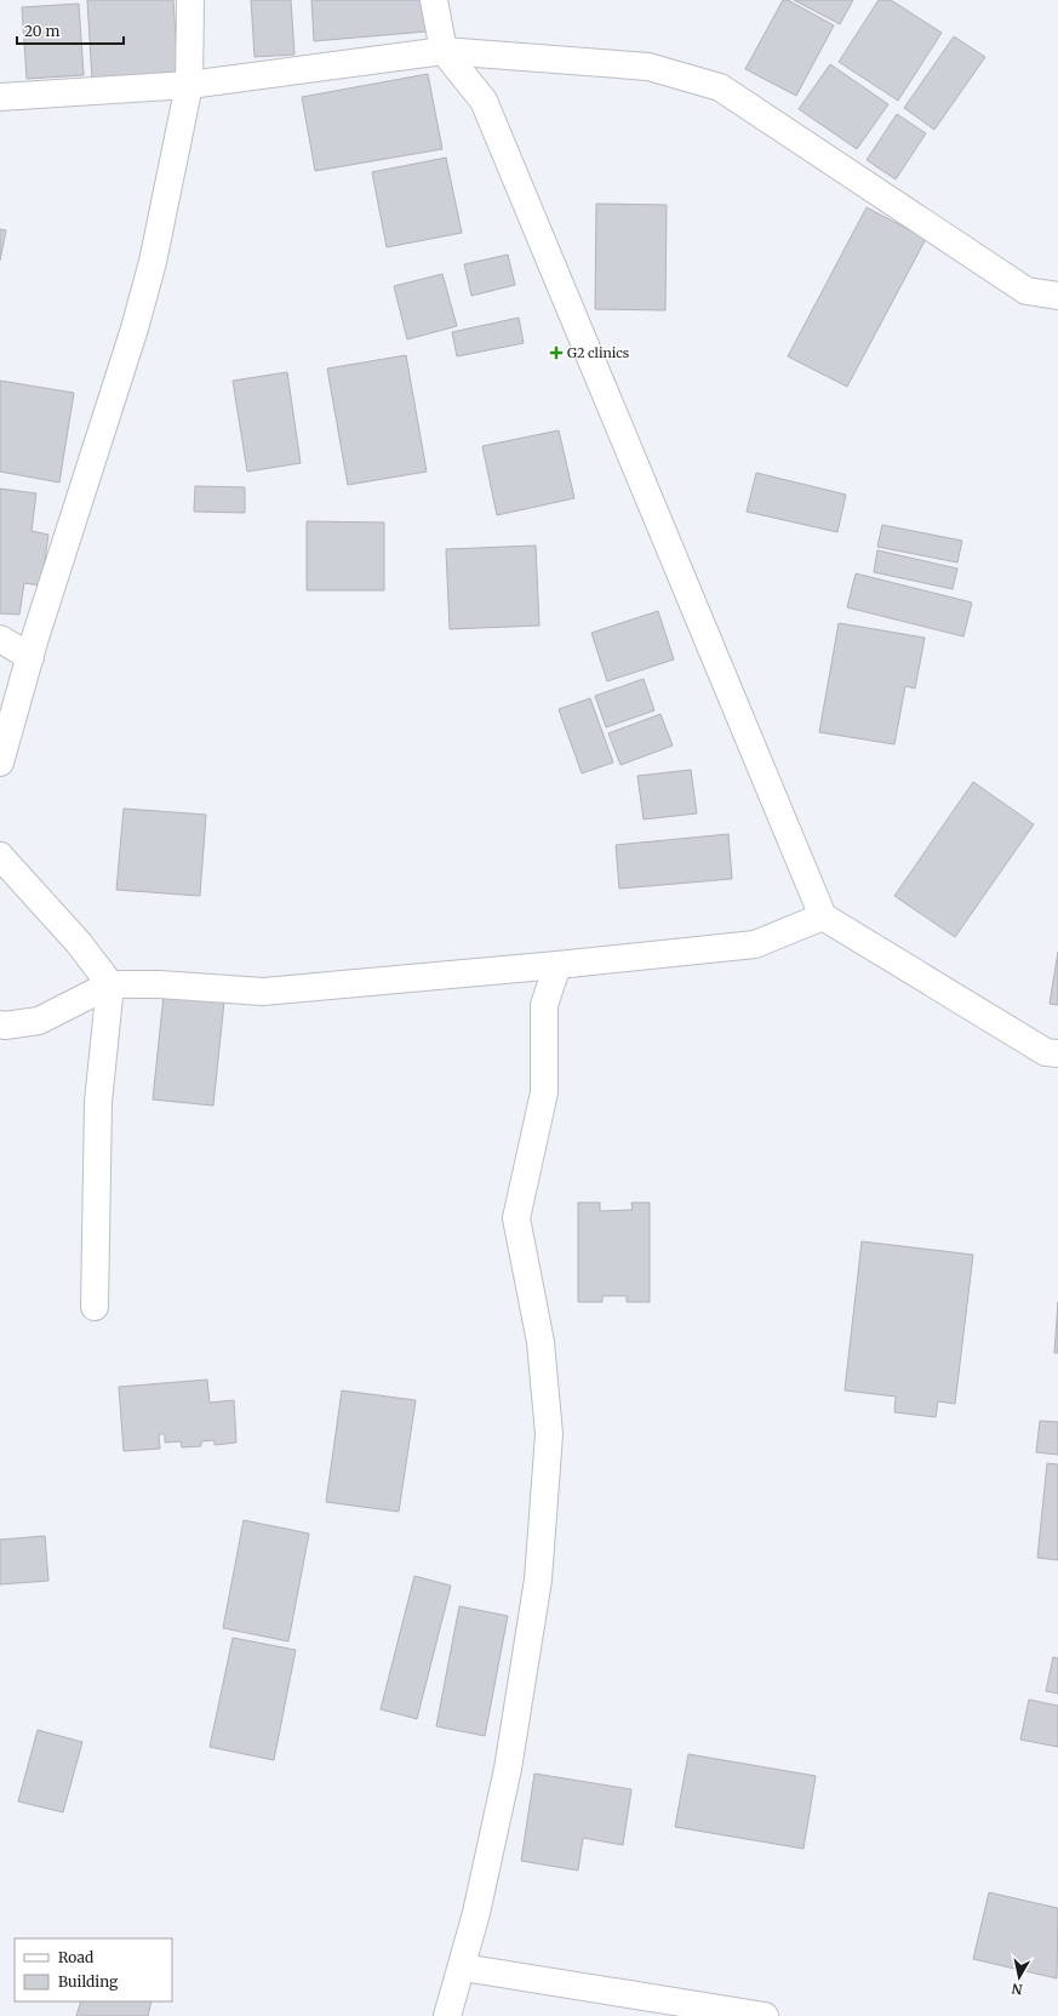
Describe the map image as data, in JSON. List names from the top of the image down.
{
  "places": {
    "health": ["G2 clinics"]
  },
  "legend": ["Road", "Building"],
  "scale_bar": "20 m",
  "north": "bottom"
}
